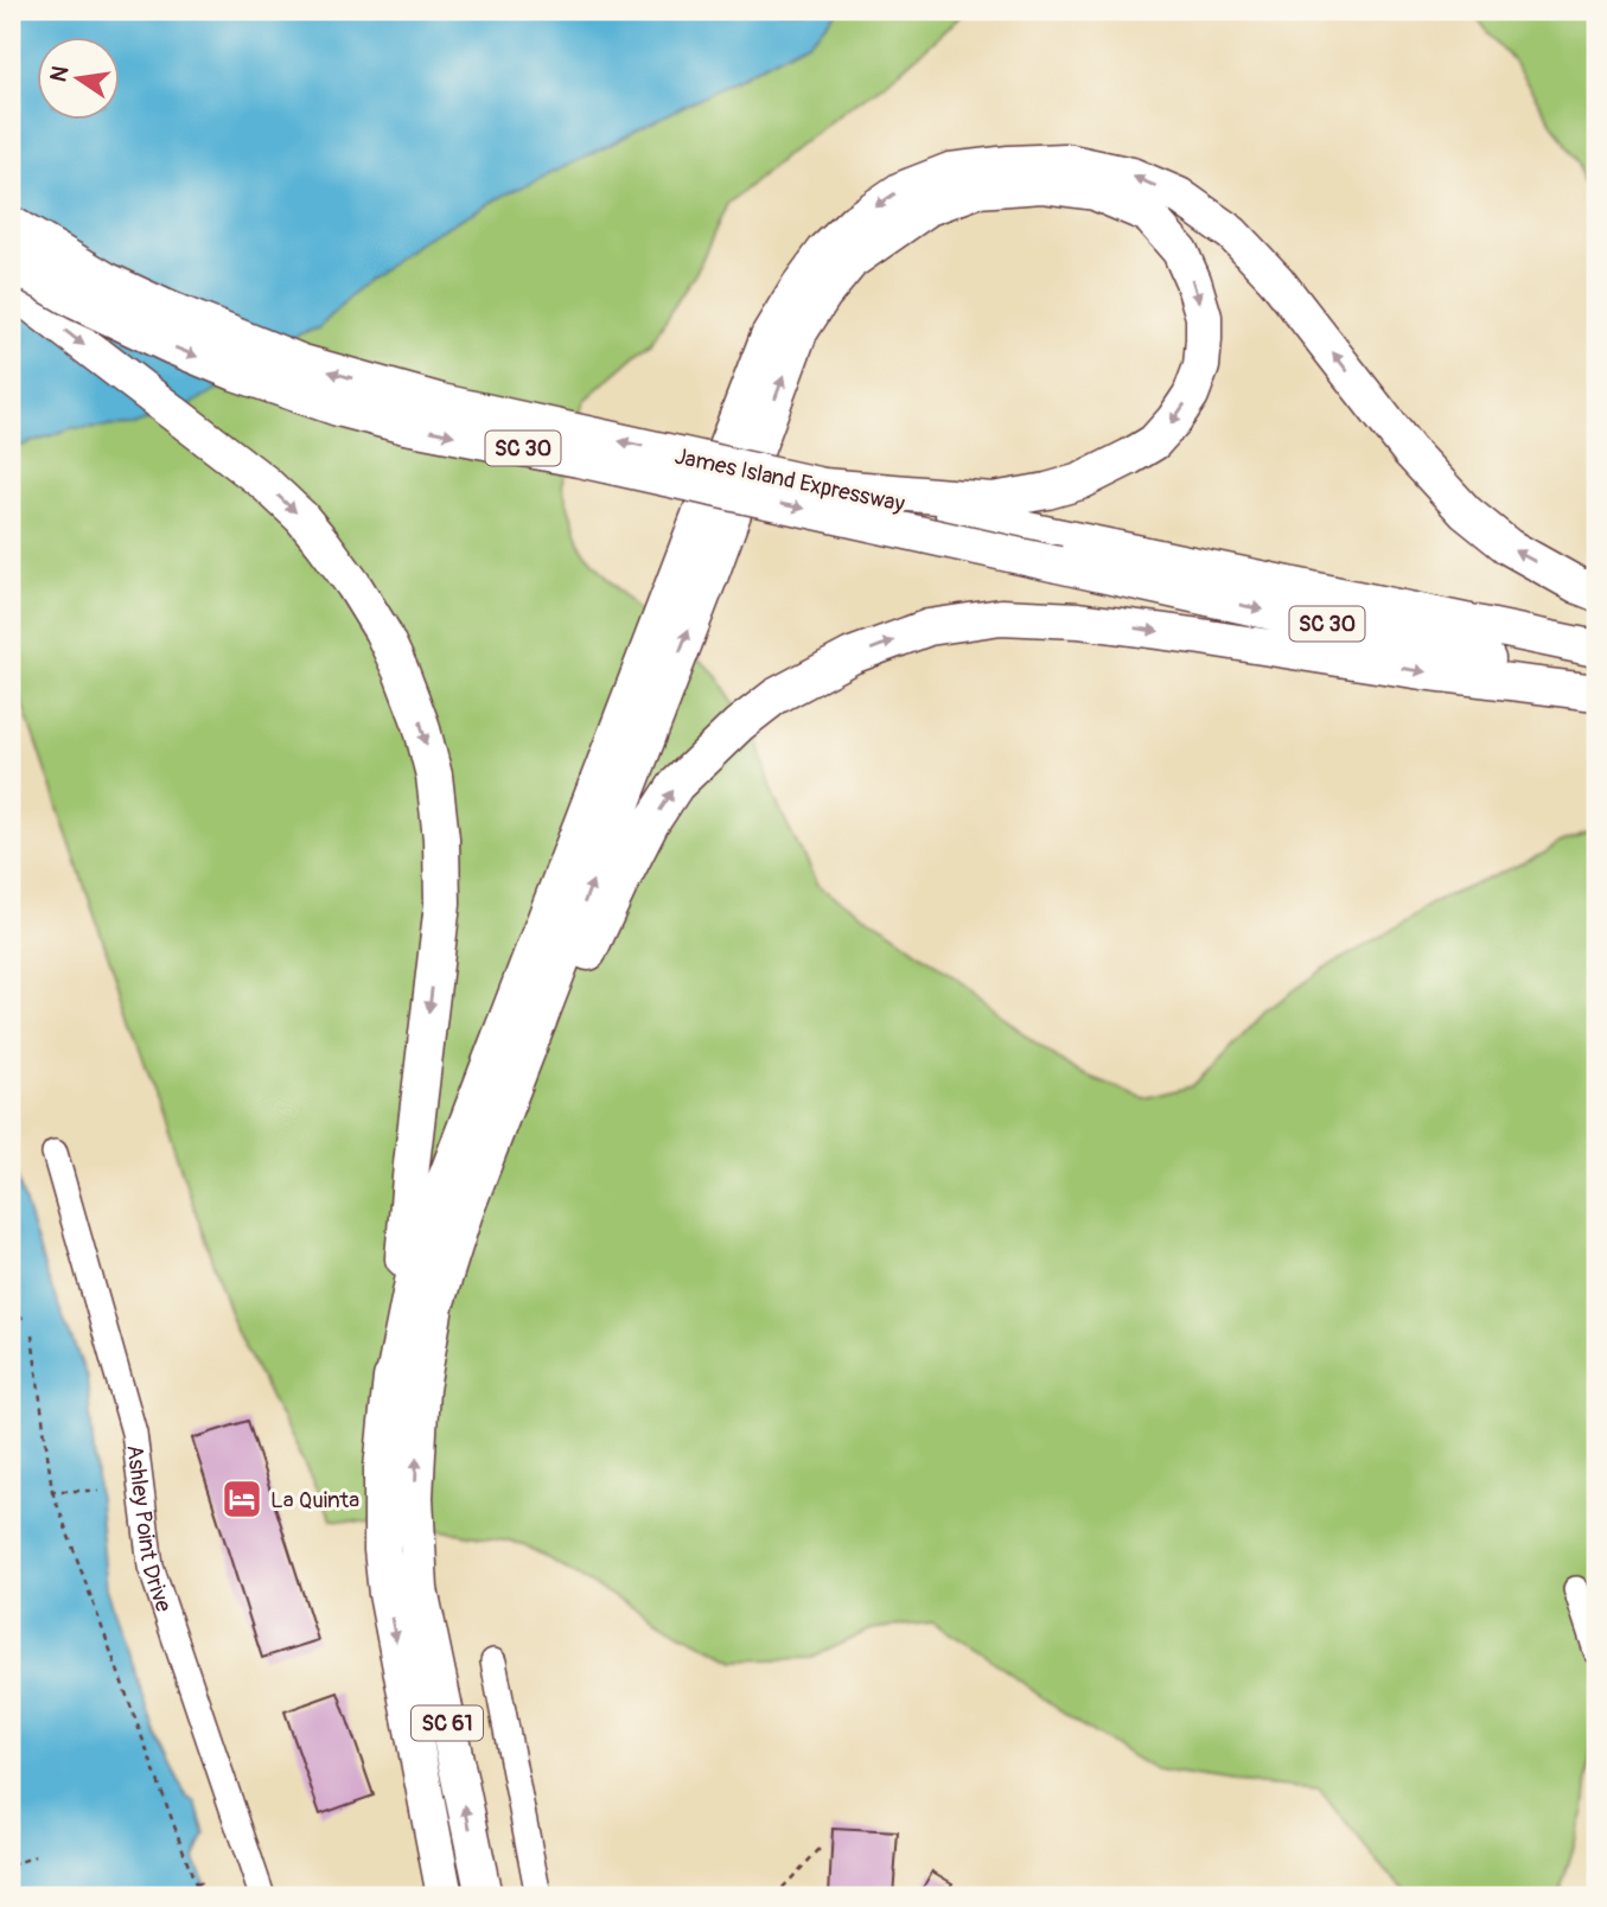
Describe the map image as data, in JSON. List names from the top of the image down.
{
  "streets": {
    "highway": ["SC 30", "James Island Expressway", "SC 61"],
    "street": ["Ashley Point Drive"]
  },
  "places": {
    "hotel": ["La Quinta"]
  },
  "north": "left"
}
